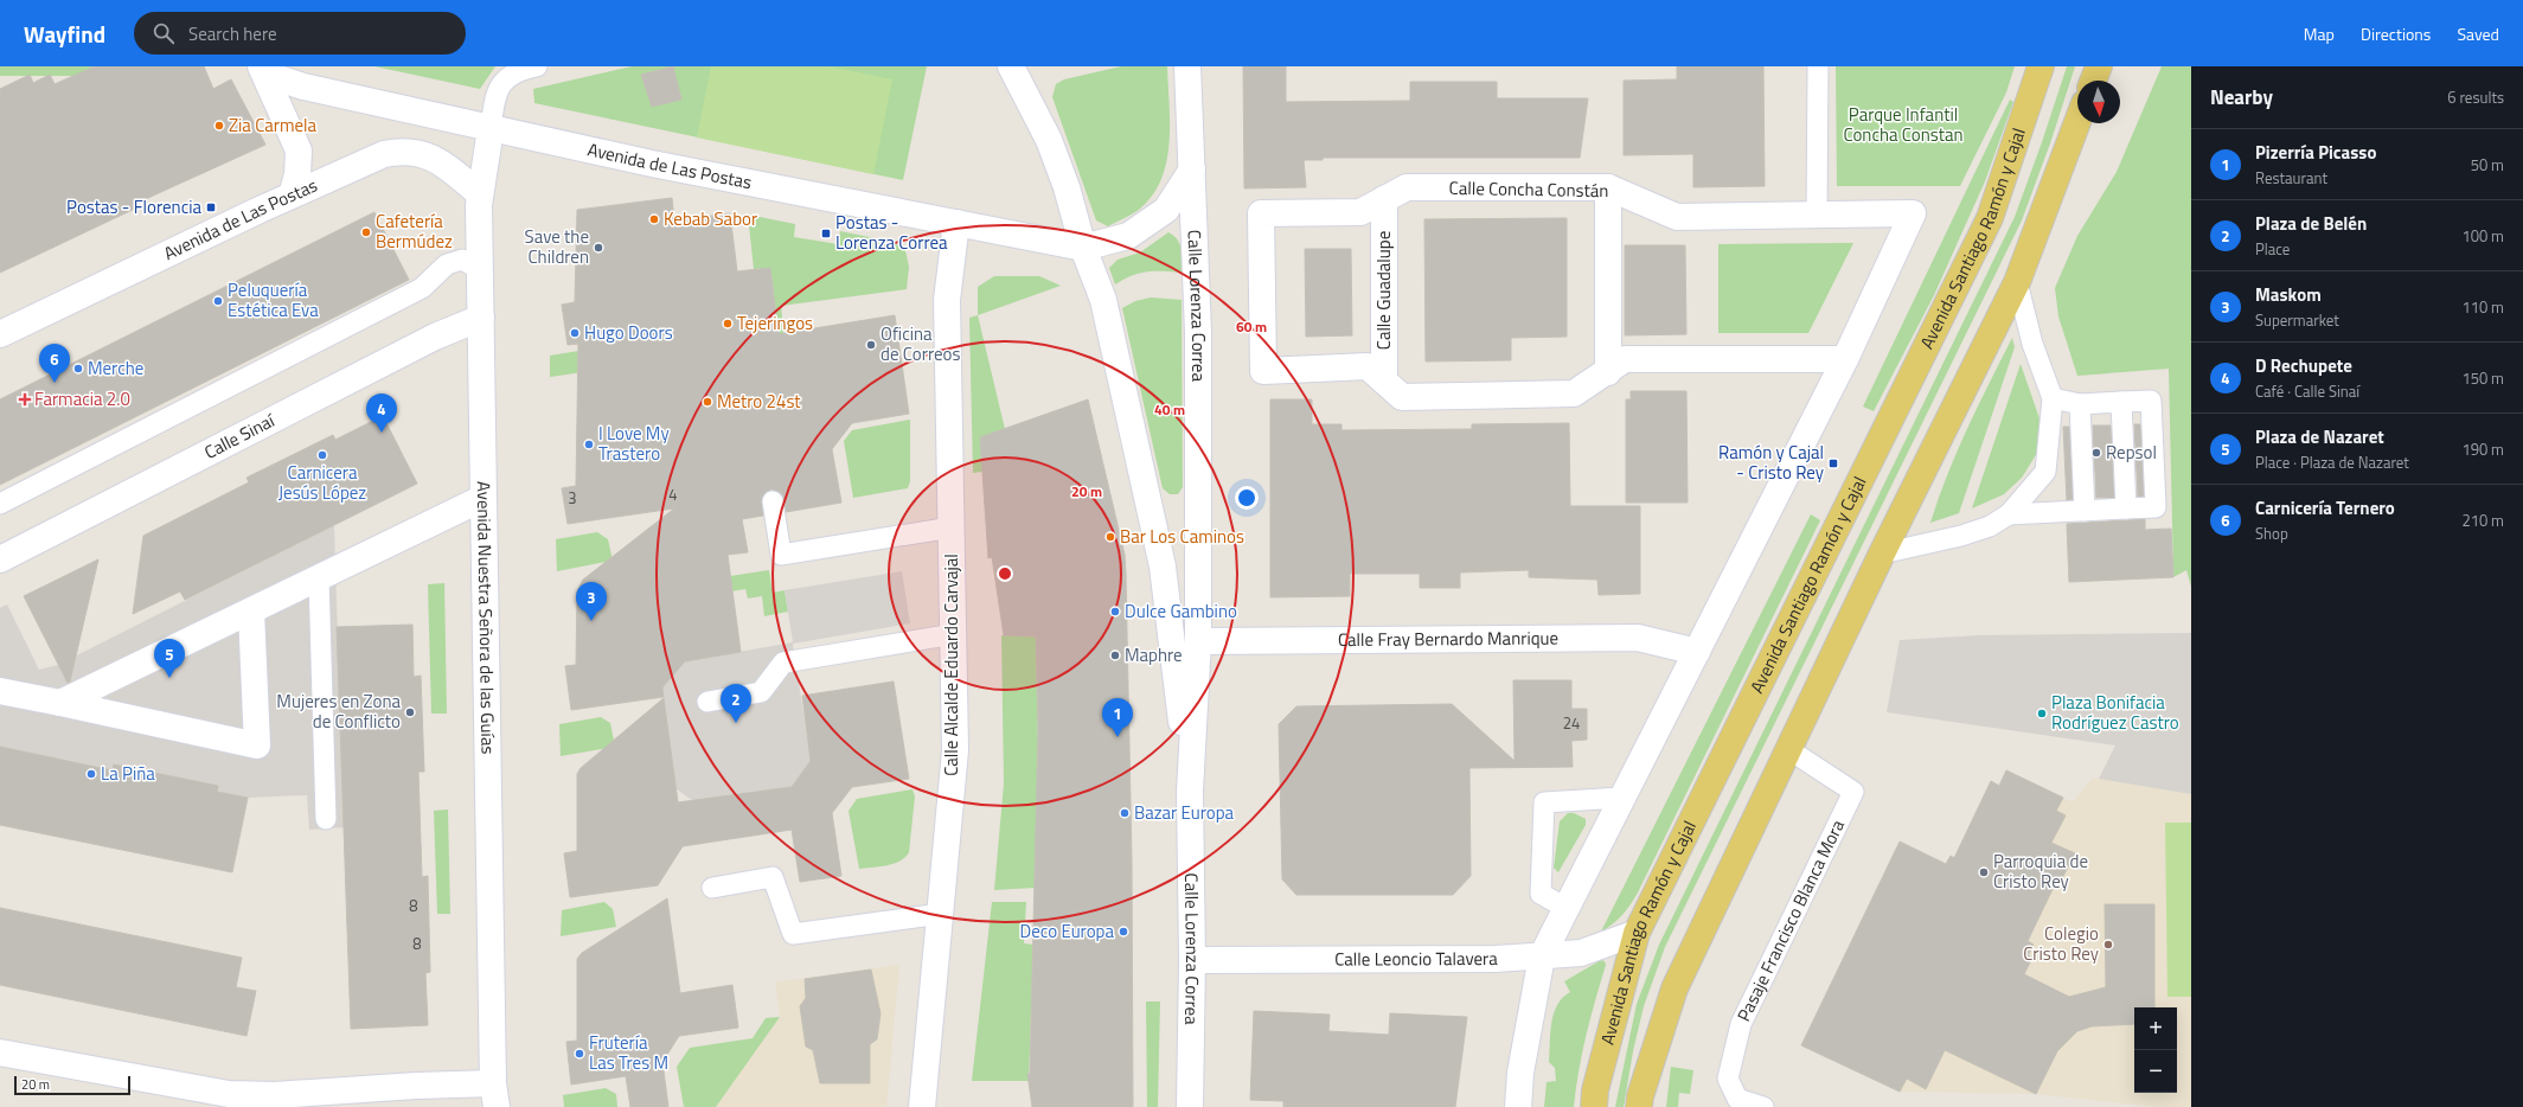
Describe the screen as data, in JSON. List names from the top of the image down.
{
  "streets": {
    "main road": ["Avenida Santiago Ramón y Cajal"],
    "street": [
      "Avenida de Las Postas",
      "Calle Concha Constán",
      "Calle Guadalupe",
      "Calle Lorenza Correa",
      "Calle Sinaí",
      "Avenida Nuestra Señora de las Guías",
      "Calle Fray Bernardo Manrique",
      "Calle Alcalde Eduardo Carvajal",
      "Calle Leoncio Talavera"
    ],
    "lane": ["Pasaje Francisco Blanca Mora"]
  },
  "crossings": [
    ["Avenida de Las Postas", "Calle Lorenza Correa"],
    ["Avenida de Las Postas", "Avenida Nuestra Señora de las Guías"],
    ["Avenida de Las Postas", "Calle Alcalde Eduardo Carvajal"],
    ["Calle Concha Constán", "Calle Guadalupe"],
    ["Avenida Santiago Ramón y Cajal", "Calle Leoncio Talavera"],
    ["Calle Lorenza Correa", "Calle Fray Bernardo Manrique"],
    ["Calle Lorenza Correa", "Calle Leoncio Talavera"],
    ["Calle Sinaí", "Avenida Nuestra Señora de las Guías"]
  ],
  "parks": ["Parque Infantil Concha Constan"],
  "places": {
    "other": [
      "Zia Carmela",
      "Kebab Sabor",
      "Cafetería Bermúdez",
      "Save the Children",
      "Peluquería Estética Eva",
      "Tejeringos",
      "Hugo Doors",
      "Oficina de Correos",
      "Merche",
      "Metro 24st",
      "I Love My Trastero",
      "Repsol",
      "Carnicera Jesús López",
      "Bar Los Caminos",
      "Dulce Gambino",
      "Maphre",
      "Mujeres en Zona de Conflicto",
      "Plaza Bonifacia Rodríguez Castro",
      "La Piña",
      "Bazar Europa",
      "Parroquia de Cristo Rey",
      "Deco Europa",
      "Colegio Cristo Rey",
      "Frutería Las Tres M"
    ],
    "transit": ["Postas - Florencia", "Postas - Lorenza Correa", "Ramón y Cajal - Cristo Rey"],
    "health": ["Farmacia 2.0"]
  },
  "house_numbers": [
    "4",
    "3",
    "24",
    "8",
    "8"
  ],
  "scale_bar": "20 m",
  "north": "bottom",
  "page": {
    "header": "Wayfind",
    "search": "Search here",
    "nav": ["Map", "Directions", "Saved"],
    "heading": ["Nearby", "6 results"],
    "list": [
      {
        "mark": "1",
        "name": "Pizerría Picasso",
        "note": "Restaurant",
        "value": "50 m"
      },
      {
        "mark": "2",
        "name": "Plaza de Belén",
        "note": "Place",
        "value": "100 m"
      },
      {
        "mark": "3",
        "name": "Maskom",
        "note": "Supermarket",
        "value": "110 m"
      },
      {
        "mark": "4",
        "name": "D Rechupete",
        "note": "Café · Calle Sinaí",
        "value": "150 m"
      },
      {
        "mark": "5",
        "name": "Plaza de Nazaret",
        "note": "Place · Plaza de Nazaret",
        "value": "190 m"
      },
      {
        "mark": "6",
        "name": "Carnicería Ternero",
        "note": "Shop",
        "value": "210 m"
      }
    ],
    "pins": [
      "6",
      "4",
      "3",
      "5",
      "2",
      "1"
    ],
    "map_buttons": ["+", "−"],
    "scale": "20 m"
  },
  "rings": ["60 m", "40 m", "20 m"]
}
